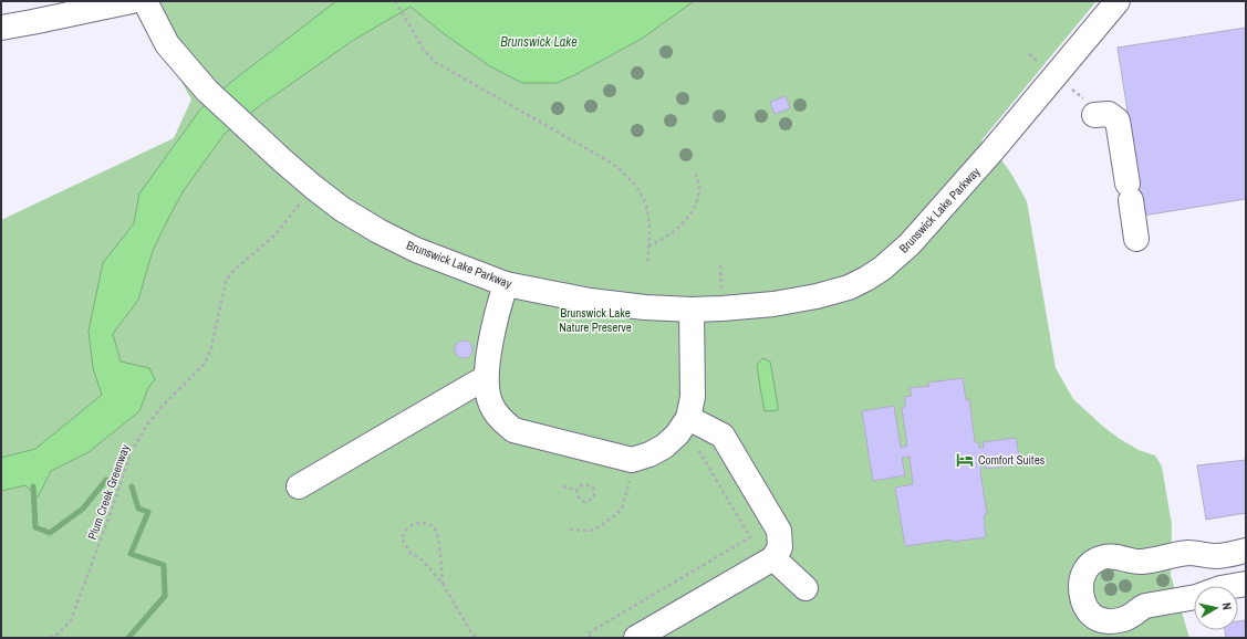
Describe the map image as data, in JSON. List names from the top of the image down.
{
  "streets": {
    "street": ["Brunswick Lake Parkway"],
    "path": ["Plum Creek Greenway"]
  },
  "crossings": [
    ["Brunswick Lake Parkway", "Plum Creek Greenway"]
  ],
  "water": ["Brunswick Lake"],
  "parks": ["Brunswick Lake Nature Preserve"],
  "places": {
    "hotel": ["Comfort Suites"]
  },
  "north": "right"
}
